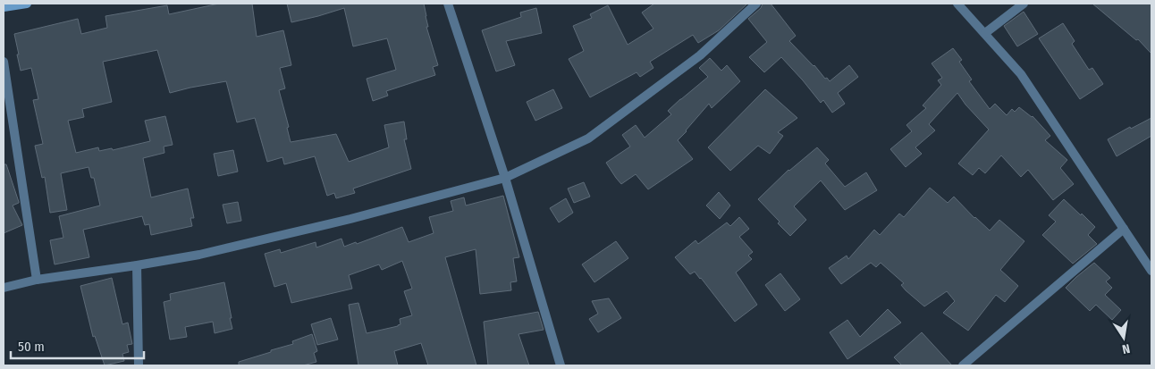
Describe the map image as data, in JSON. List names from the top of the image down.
{
  "scale_bar": "50 m",
  "north": "bottom"
}
